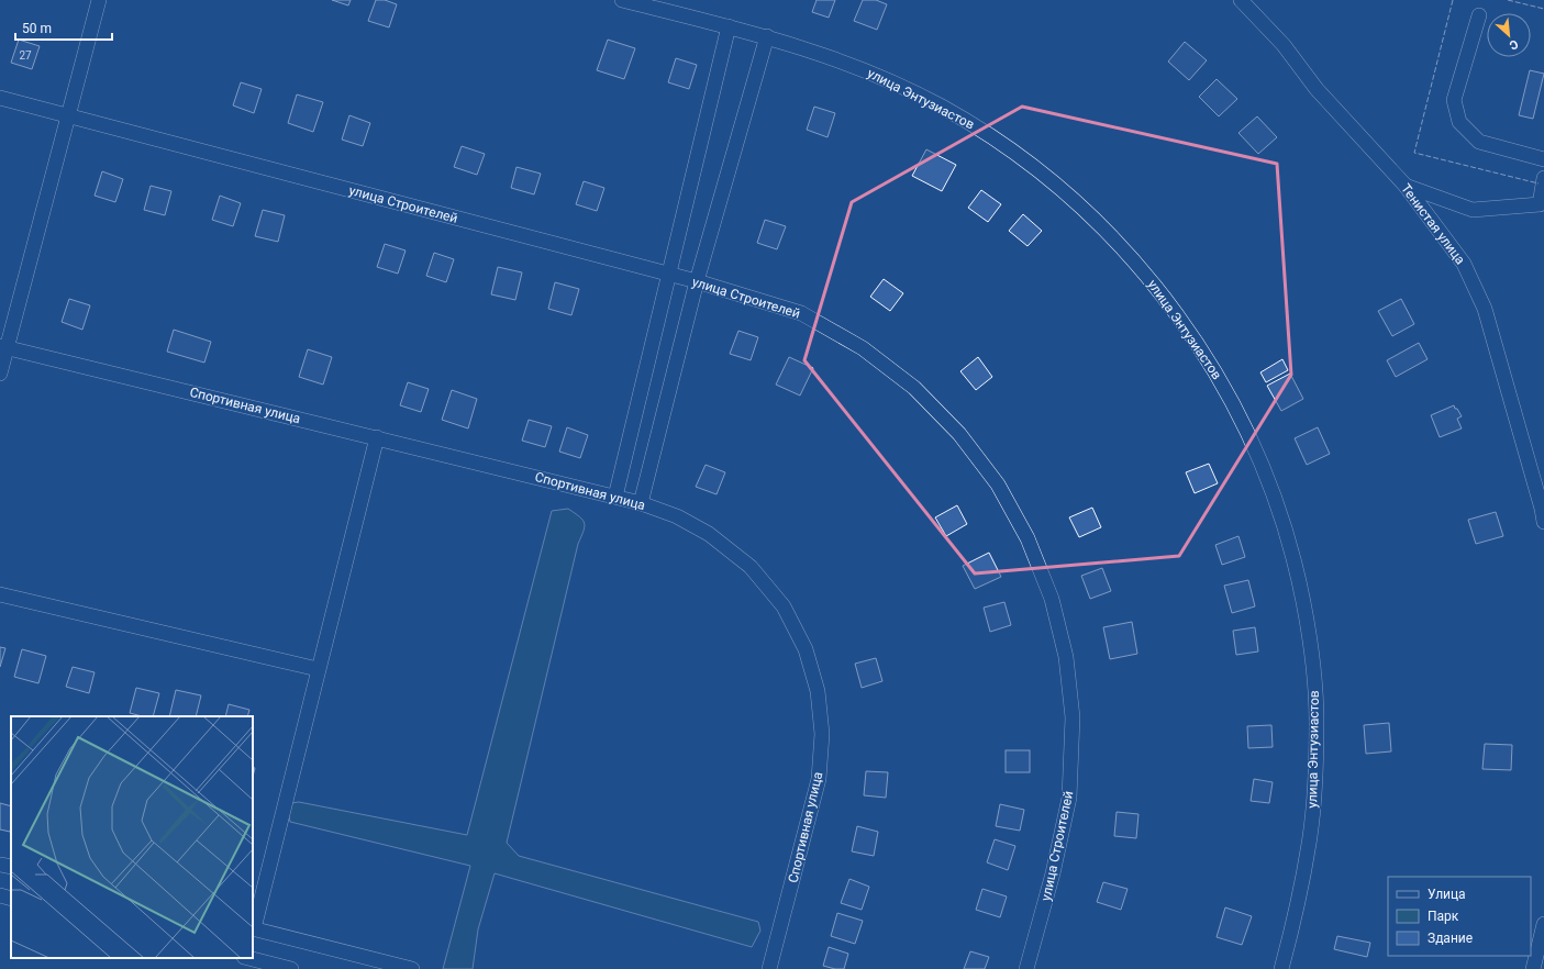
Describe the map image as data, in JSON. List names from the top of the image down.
{
  "streets": {
    "street": [
      "улица Энтузиастов",
      "улица Строителей",
      "Тенистая улица",
      "Спортивная улица"
    ]
  },
  "house_numbers": ["27"],
  "legend": ["Улица", "Парк", "Здание"],
  "scale_bar": "50 m",
  "north": "bottom right"
}
